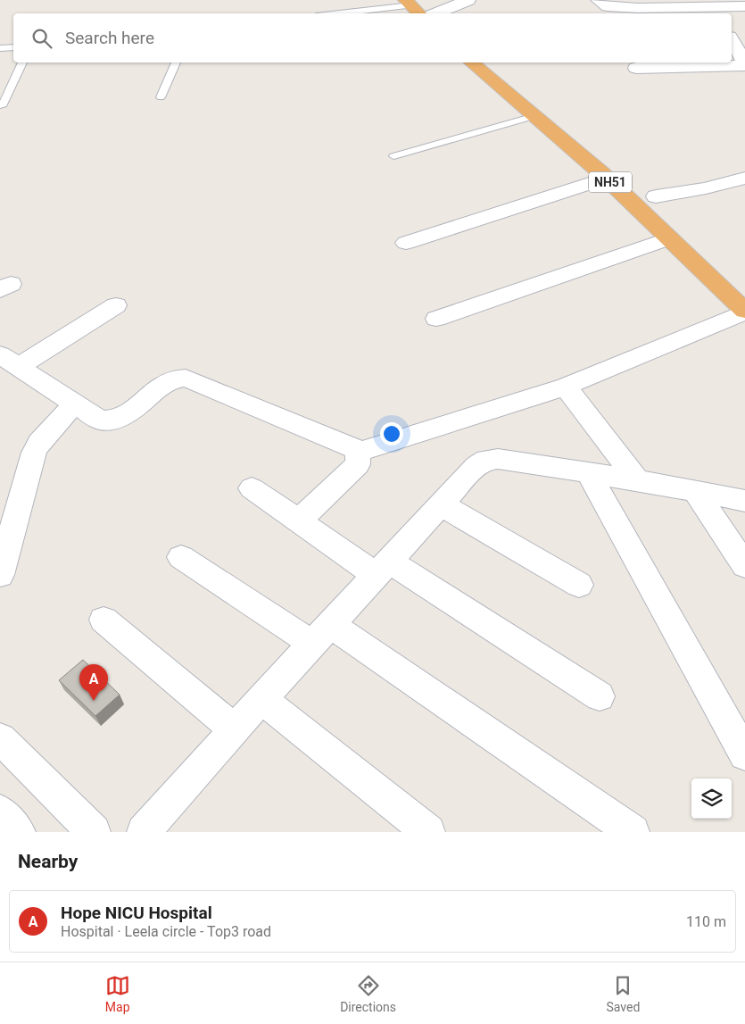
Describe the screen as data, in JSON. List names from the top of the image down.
{
  "streets": {
    "highway": ["NH51"]
  },
  "page": {
    "search": "Search here",
    "pins": "A",
    "heading": "Nearby",
    "list": [
      {
        "mark": "A",
        "name": "Hope NICU Hospital",
        "note": "Hospital · Leela circle - Top3 road",
        "value": "110 m"
      }
    ],
    "nav": ["Map", "Directions", "Saved"]
  }
}
